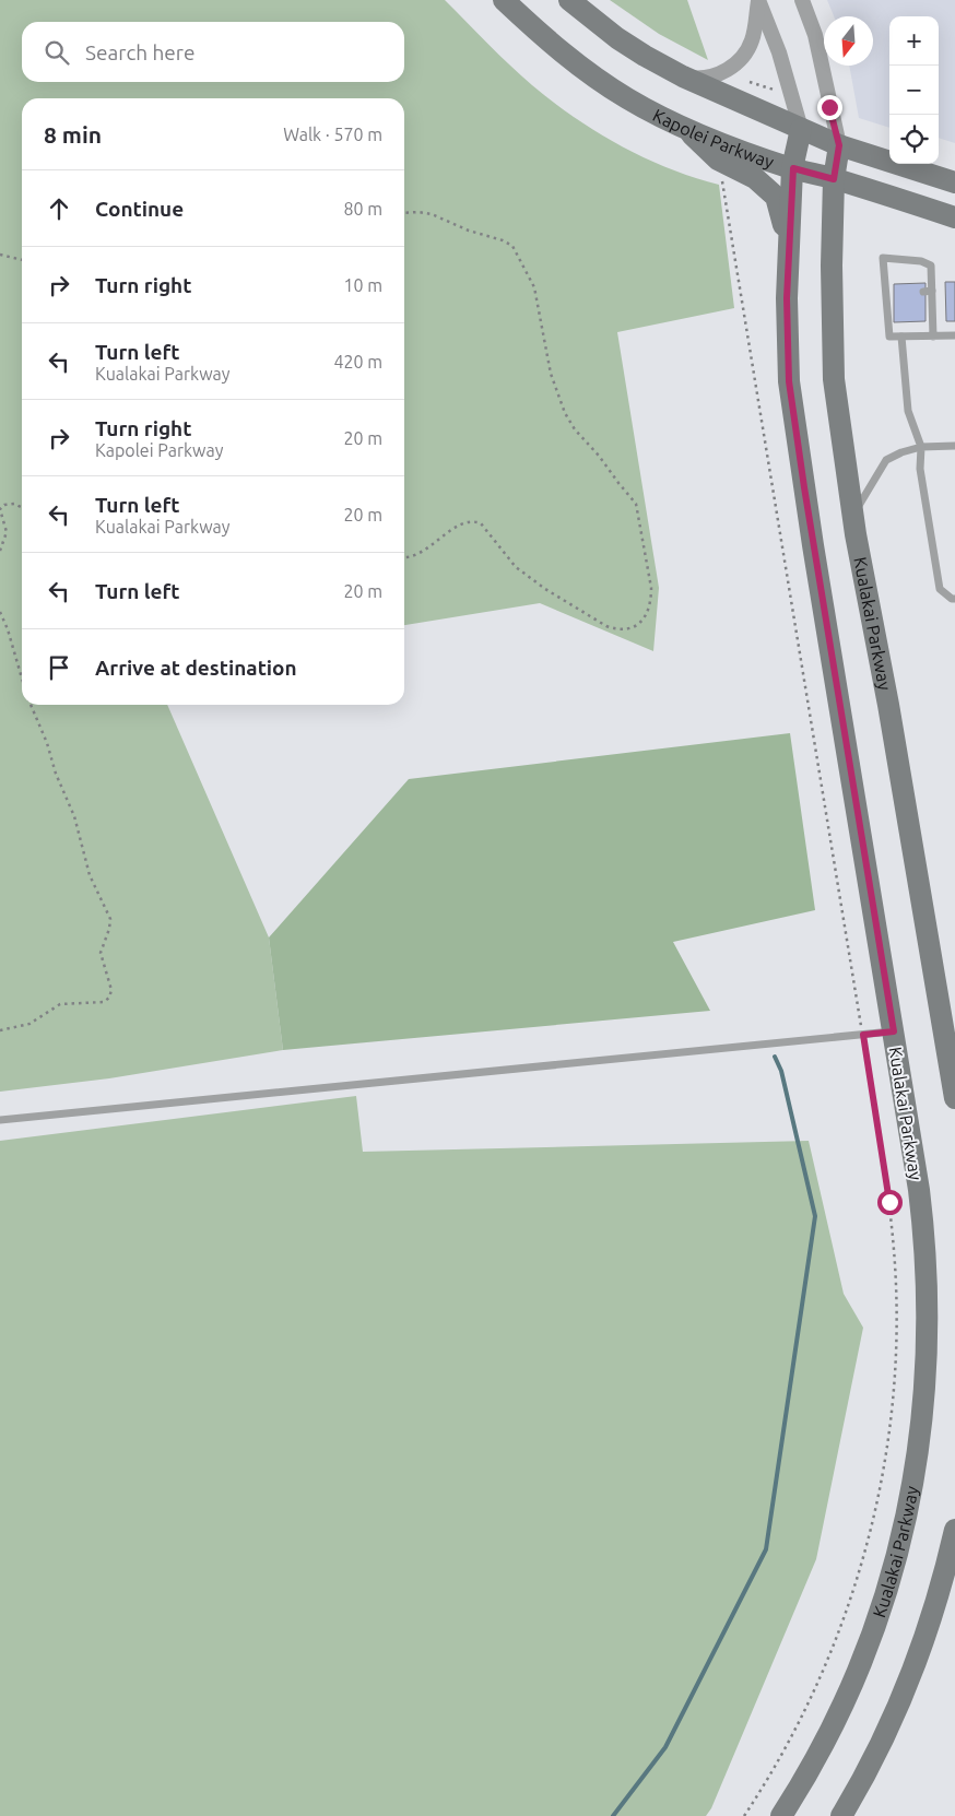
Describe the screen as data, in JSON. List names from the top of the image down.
{
  "streets": {
    "main road": ["Kapolei Parkway", "Kualakai Parkway"]
  },
  "crossings": [
    ["Kapolei Parkway", "Kualakai Parkway"]
  ],
  "north": "bottom",
  "page": {
    "map_buttons": ["+", "−"],
    "search": "Search here",
    "heading": ["8 min", "Walk · 570 m"],
    "list": [
      ["Continue", "80 m"],
      ["Turn right", "10 m"],
      ["Turn left", "Kualakai Parkway", "420 m"],
      ["Turn right", "Kapolei Parkway", "20 m"],
      ["Turn left", "Kualakai Parkway", "20 m"],
      ["Turn left", "20 m"],
      "Arrive at destination"
    ]
  }
}
